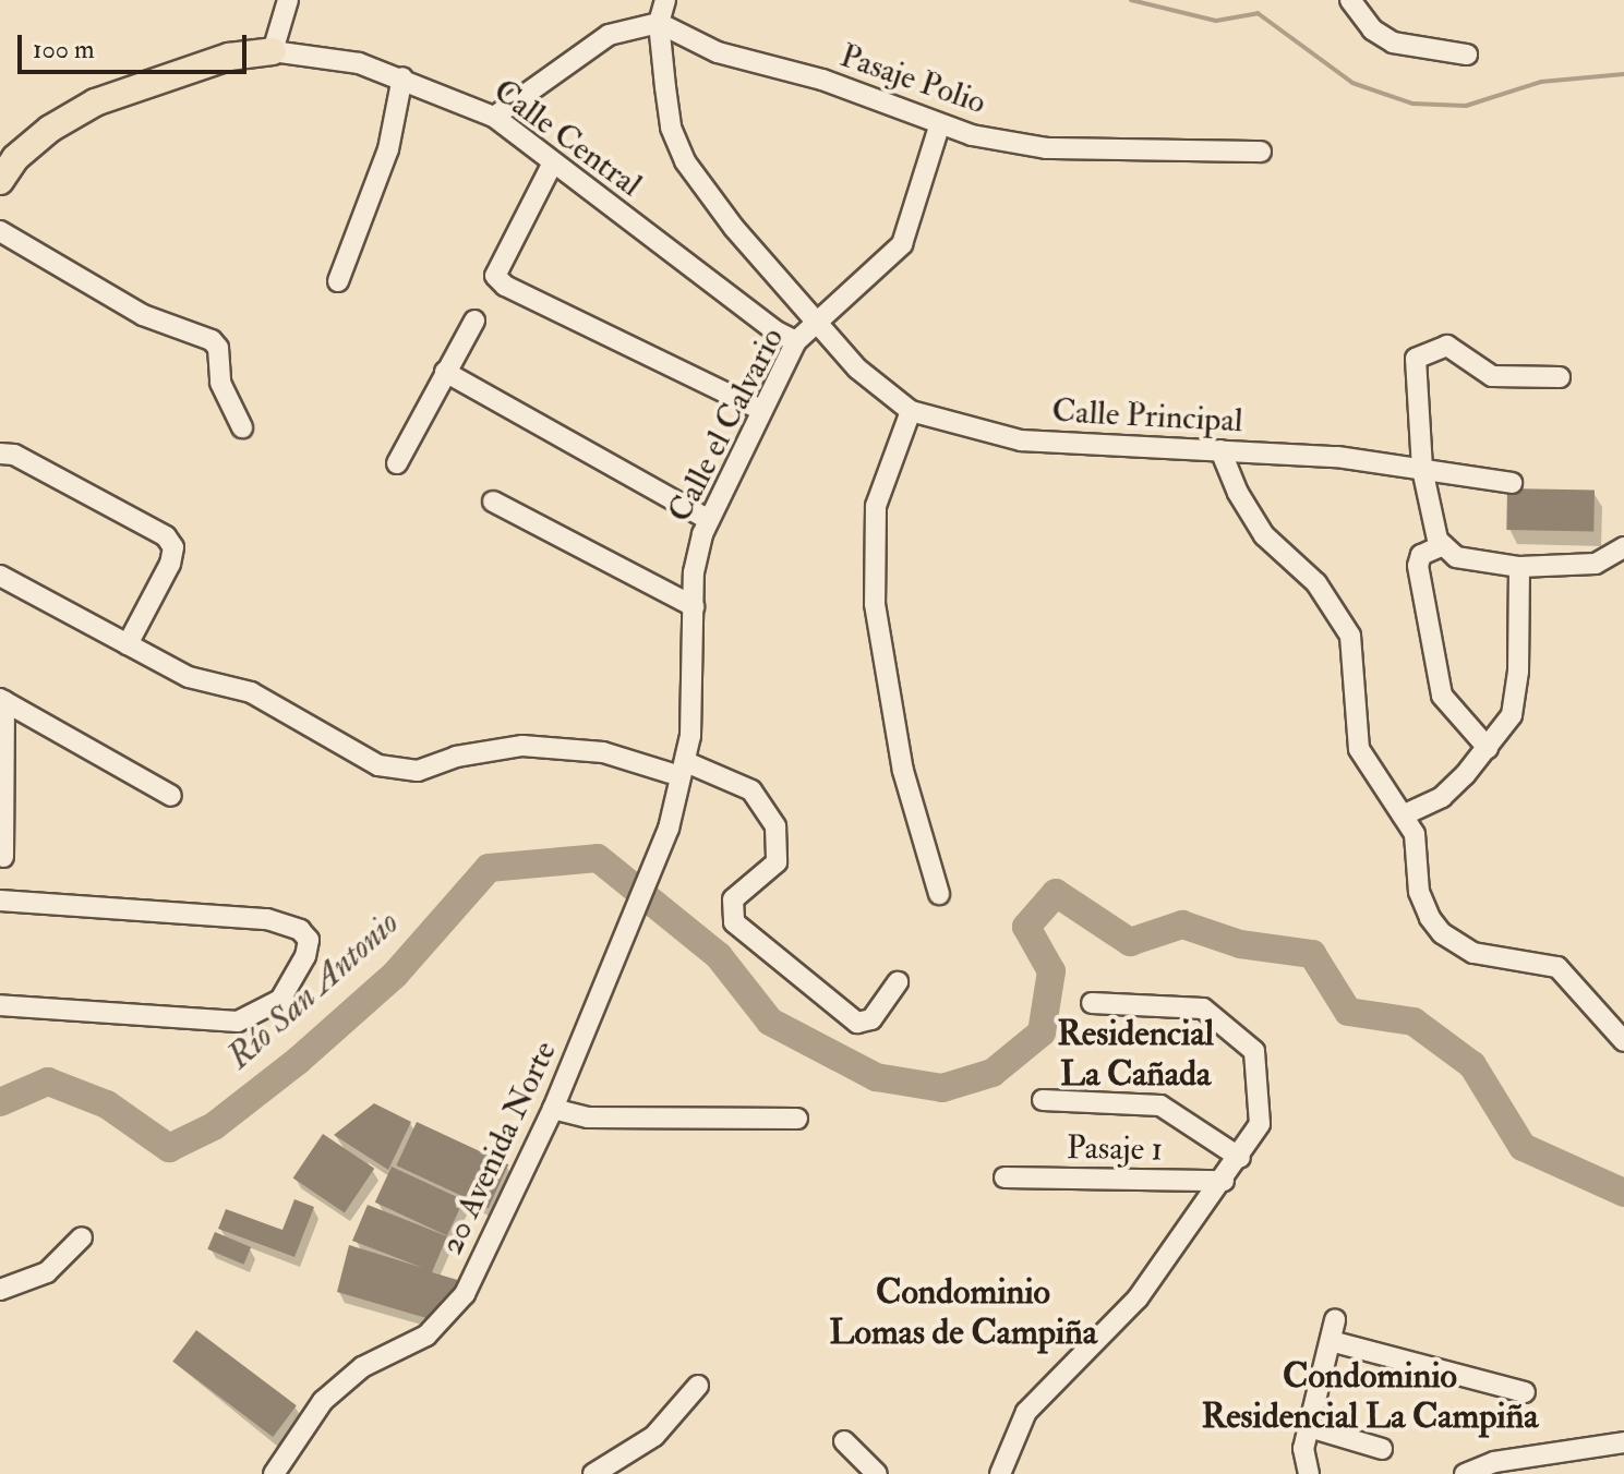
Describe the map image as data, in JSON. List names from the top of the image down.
{
  "streets": {
    "street": [
      "Pasaje Polio",
      "Calle Central",
      "Calle Principal",
      "Calle el Calvario",
      "20 Avenida Norte",
      "Pasaje 1"
    ]
  },
  "crossings": [
    ["Pasaje Polio", "Calle el Calvario"],
    ["Calle Central", "Calle el Calvario"],
    ["Calle Principal", "Calle el Calvario"],
    ["Calle el Calvario", "20 Avenida Norte"]
  ],
  "districts": ["Residencial La Cañada", "Condominio Lomas de Campiña", "Condominio Residencial La Campiña"],
  "water": ["Río San Antonio"],
  "scale_bar": "100 m"
}
